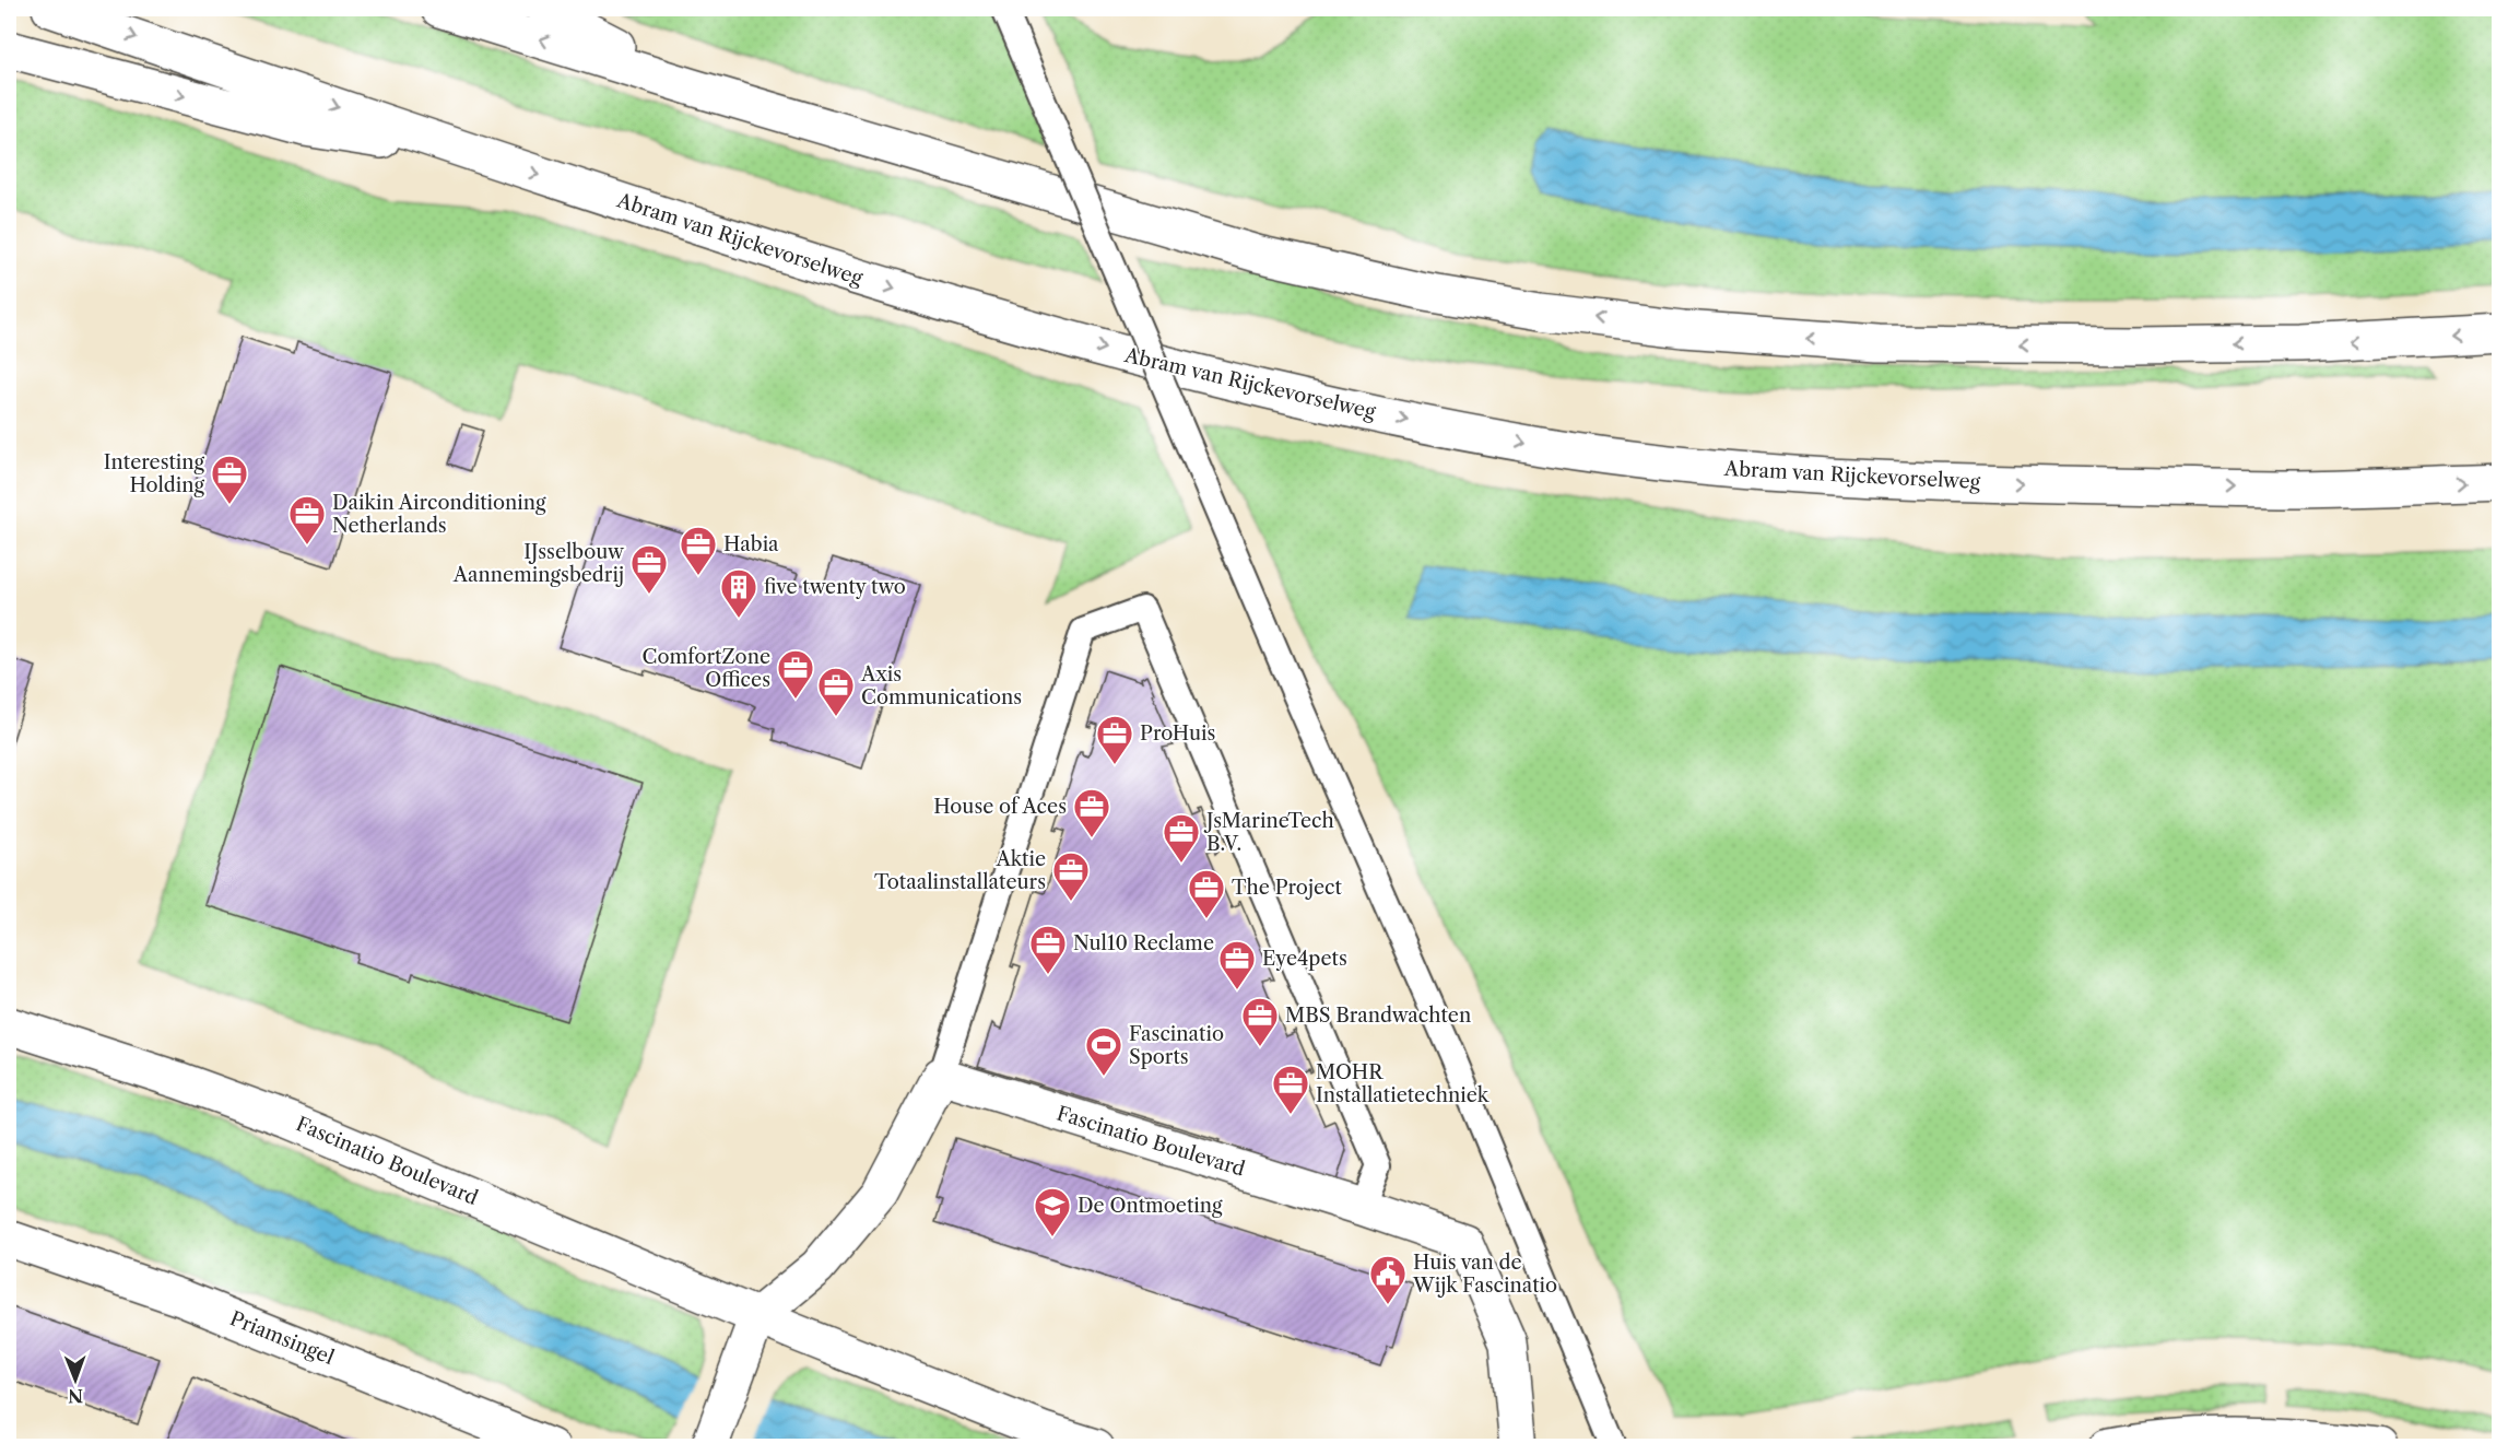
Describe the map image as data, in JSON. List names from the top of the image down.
{
  "streets": {
    "main road": ["Abram van Rijckevorselweg", "Fascinatio Boulevard", "Priamsingel"]
  },
  "places": {
    "office": [
      "Interesting Holding",
      "Daikin Airconditioning Netherlands",
      "Habia",
      "IJsselbouw Aannemingsbedrij",
      "ComfortZone Offices",
      "Axis Communications",
      "ProHuis",
      "House of Aces",
      "JsMarineTech B.V.",
      "Aktie Totaalinstallateurs",
      "The Project",
      "Nul10 Reclame",
      "Eye4pets",
      "MBS Brandwachten",
      "MOHR Installatietechniek"
    ],
    "building": ["five twenty two"],
    "sports": ["Fascinatio Sports"],
    "school or university": ["De Ontmoeting"],
    "public building": ["Huis van de Wijk Fascinatio"]
  },
  "north": "bottom"
}
